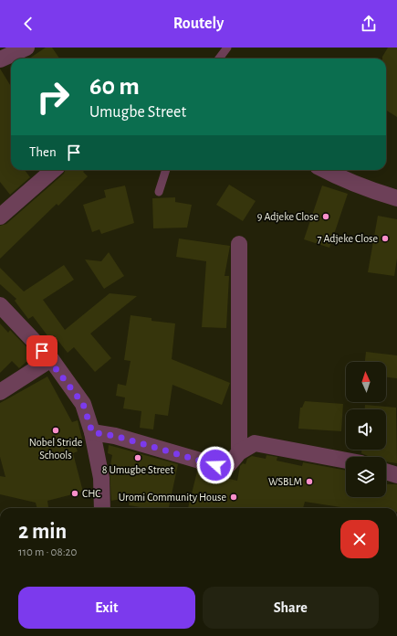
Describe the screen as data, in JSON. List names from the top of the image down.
{
  "places": [
    "9 Adjeke Close",
    "7 Adjeke Close",
    "Nobel Stride Schools",
    "8 Umugbe Street",
    "WSBLM",
    "CHC",
    "Uromi Community House"
  ],
  "north": "top",
  "page": {
    "header": "Routely",
    "turn": ["60 m", "Umugbe Street"],
    "then": "Then",
    "heading": ["2 min", "110 m · 08:20"],
    "buttons": ["Exit", "Share"]
  }
}
